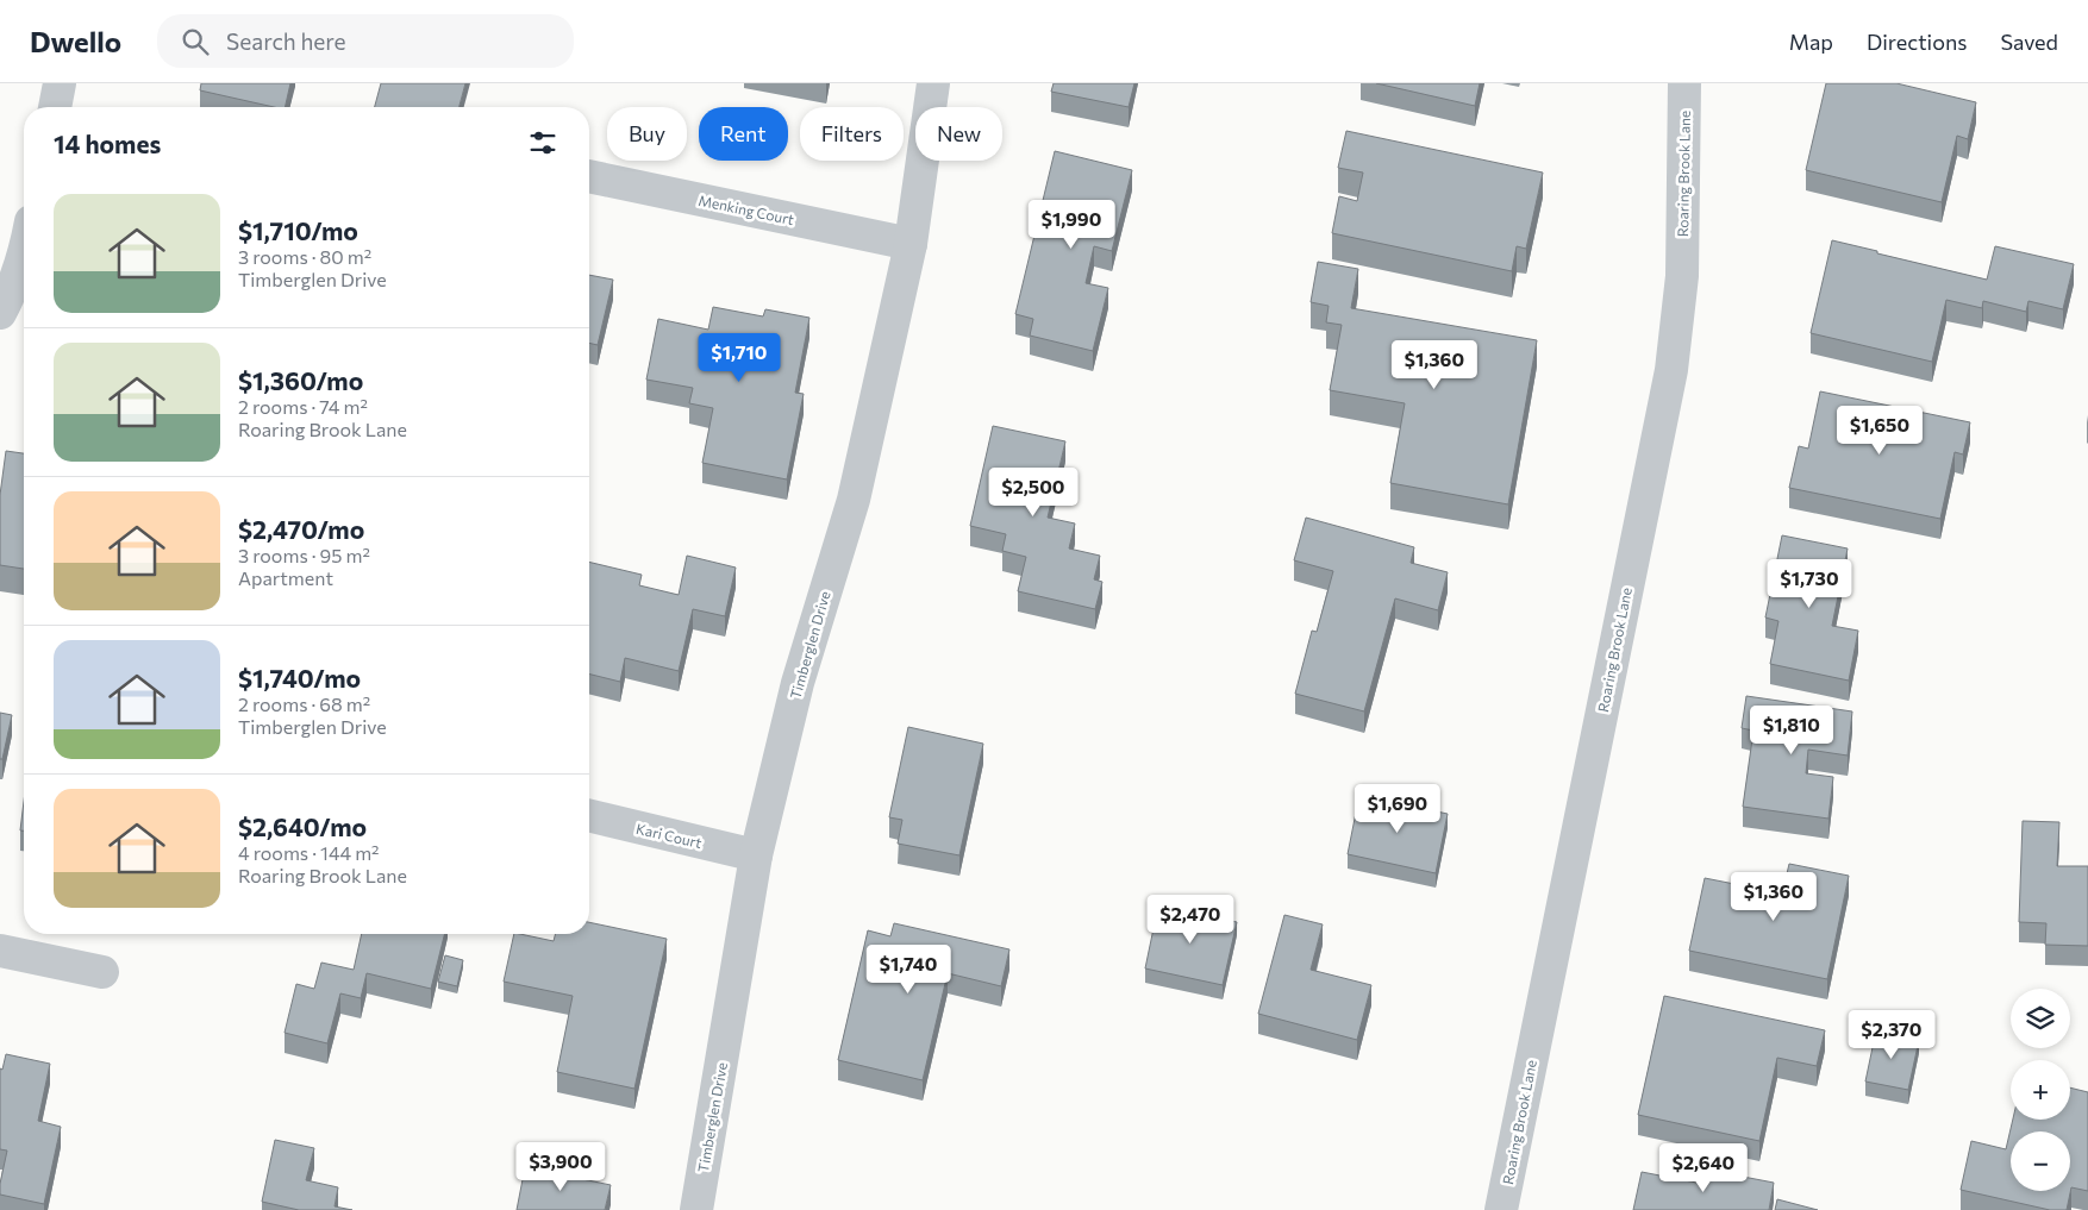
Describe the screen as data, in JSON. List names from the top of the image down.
{
  "streets": {
    "street": [
      "Roaring Brook Lane",
      "Menking Court",
      "Timberglen Drive",
      "Kari Court"
    ]
  },
  "crossings": [
    ["Menking Court", "Timberglen Drive"],
    ["Timberglen Drive", "Kari Court"]
  ],
  "page": {
    "header": "Dwello",
    "search": "Search here",
    "nav": ["Map", "Directions", "Saved"],
    "chip": [
      "Buy",
      "Rent",
      "Filters",
      "New"
    ],
    "heading": "14 homes",
    "list": [
      {
        "name": "$1,710/mo",
        "note": "3 rooms · 80 m² · Timberglen Drive"
      },
      {
        "name": "$1,360/mo",
        "note": "2 rooms · 74 m² · Roaring Brook Lane"
      },
      {
        "name": "$2,470/mo",
        "note": "3 rooms · 95 m² · Apartment"
      },
      {
        "name": "$1,740/mo",
        "note": "2 rooms · 68 m² · Timberglen Drive"
      },
      {
        "name": "$2,640/mo",
        "note": "4 rooms · 144 m² · Roaring Brook Lane"
      }
    ],
    "price": [
      "$1,990",
      "$1,710",
      "$1,360",
      "$1,650",
      "$2,500",
      "$1,730",
      "$1,810",
      "$1,690",
      "$1,360",
      "$2,470",
      "$1,740",
      "$2,370",
      "$3,900",
      "$2,640"
    ],
    "map_buttons": ["+", "−"]
  }
}
